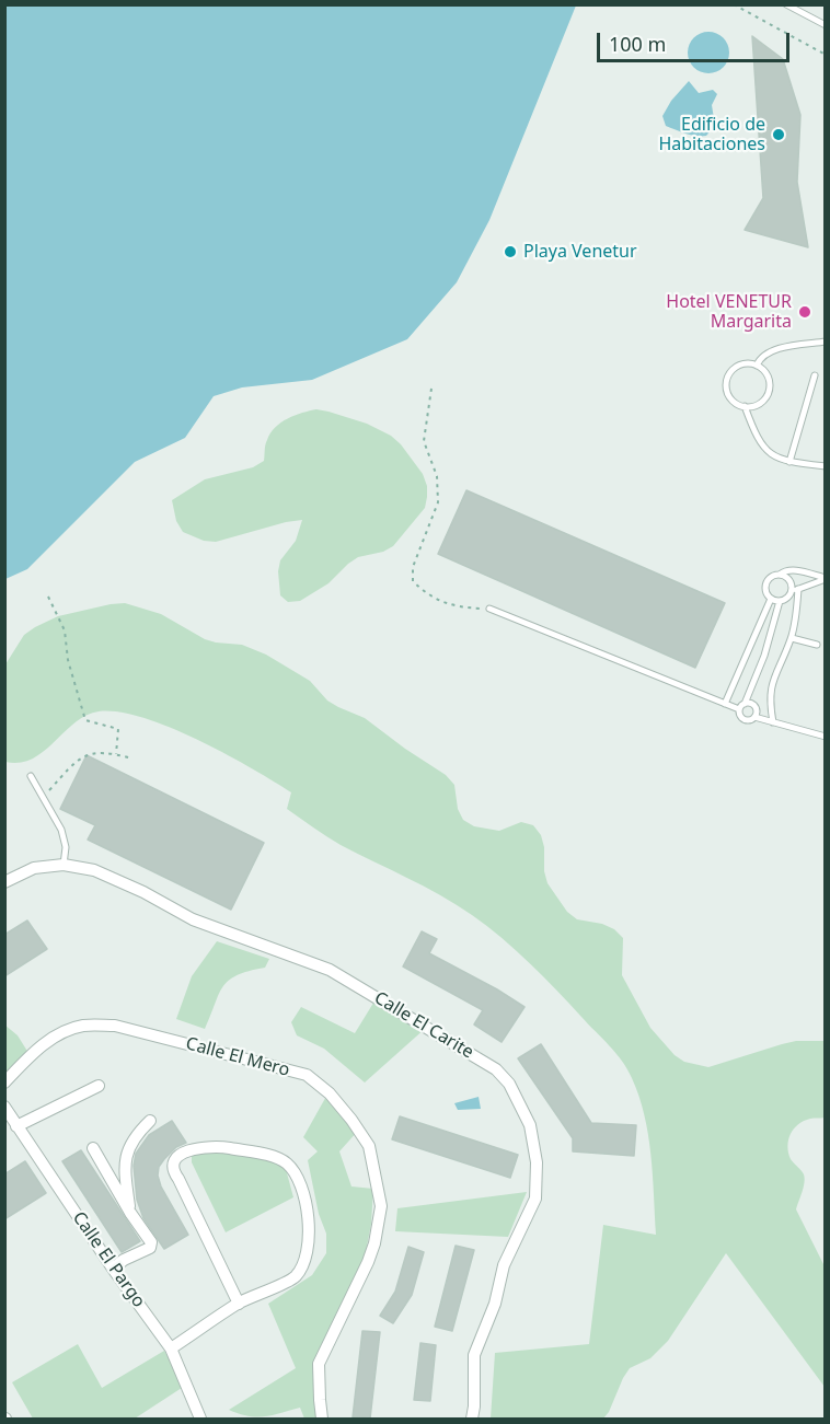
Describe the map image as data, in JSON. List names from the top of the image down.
{
  "streets": {
    "street": ["Calle El Carite", "Calle El Mero", "Calle El Pargo"]
  },
  "places": ["Edificio de Habitaciones", "Playa Venetur", "Hotel VENETUR Margarita"],
  "scale_bar": "100 m"
}
